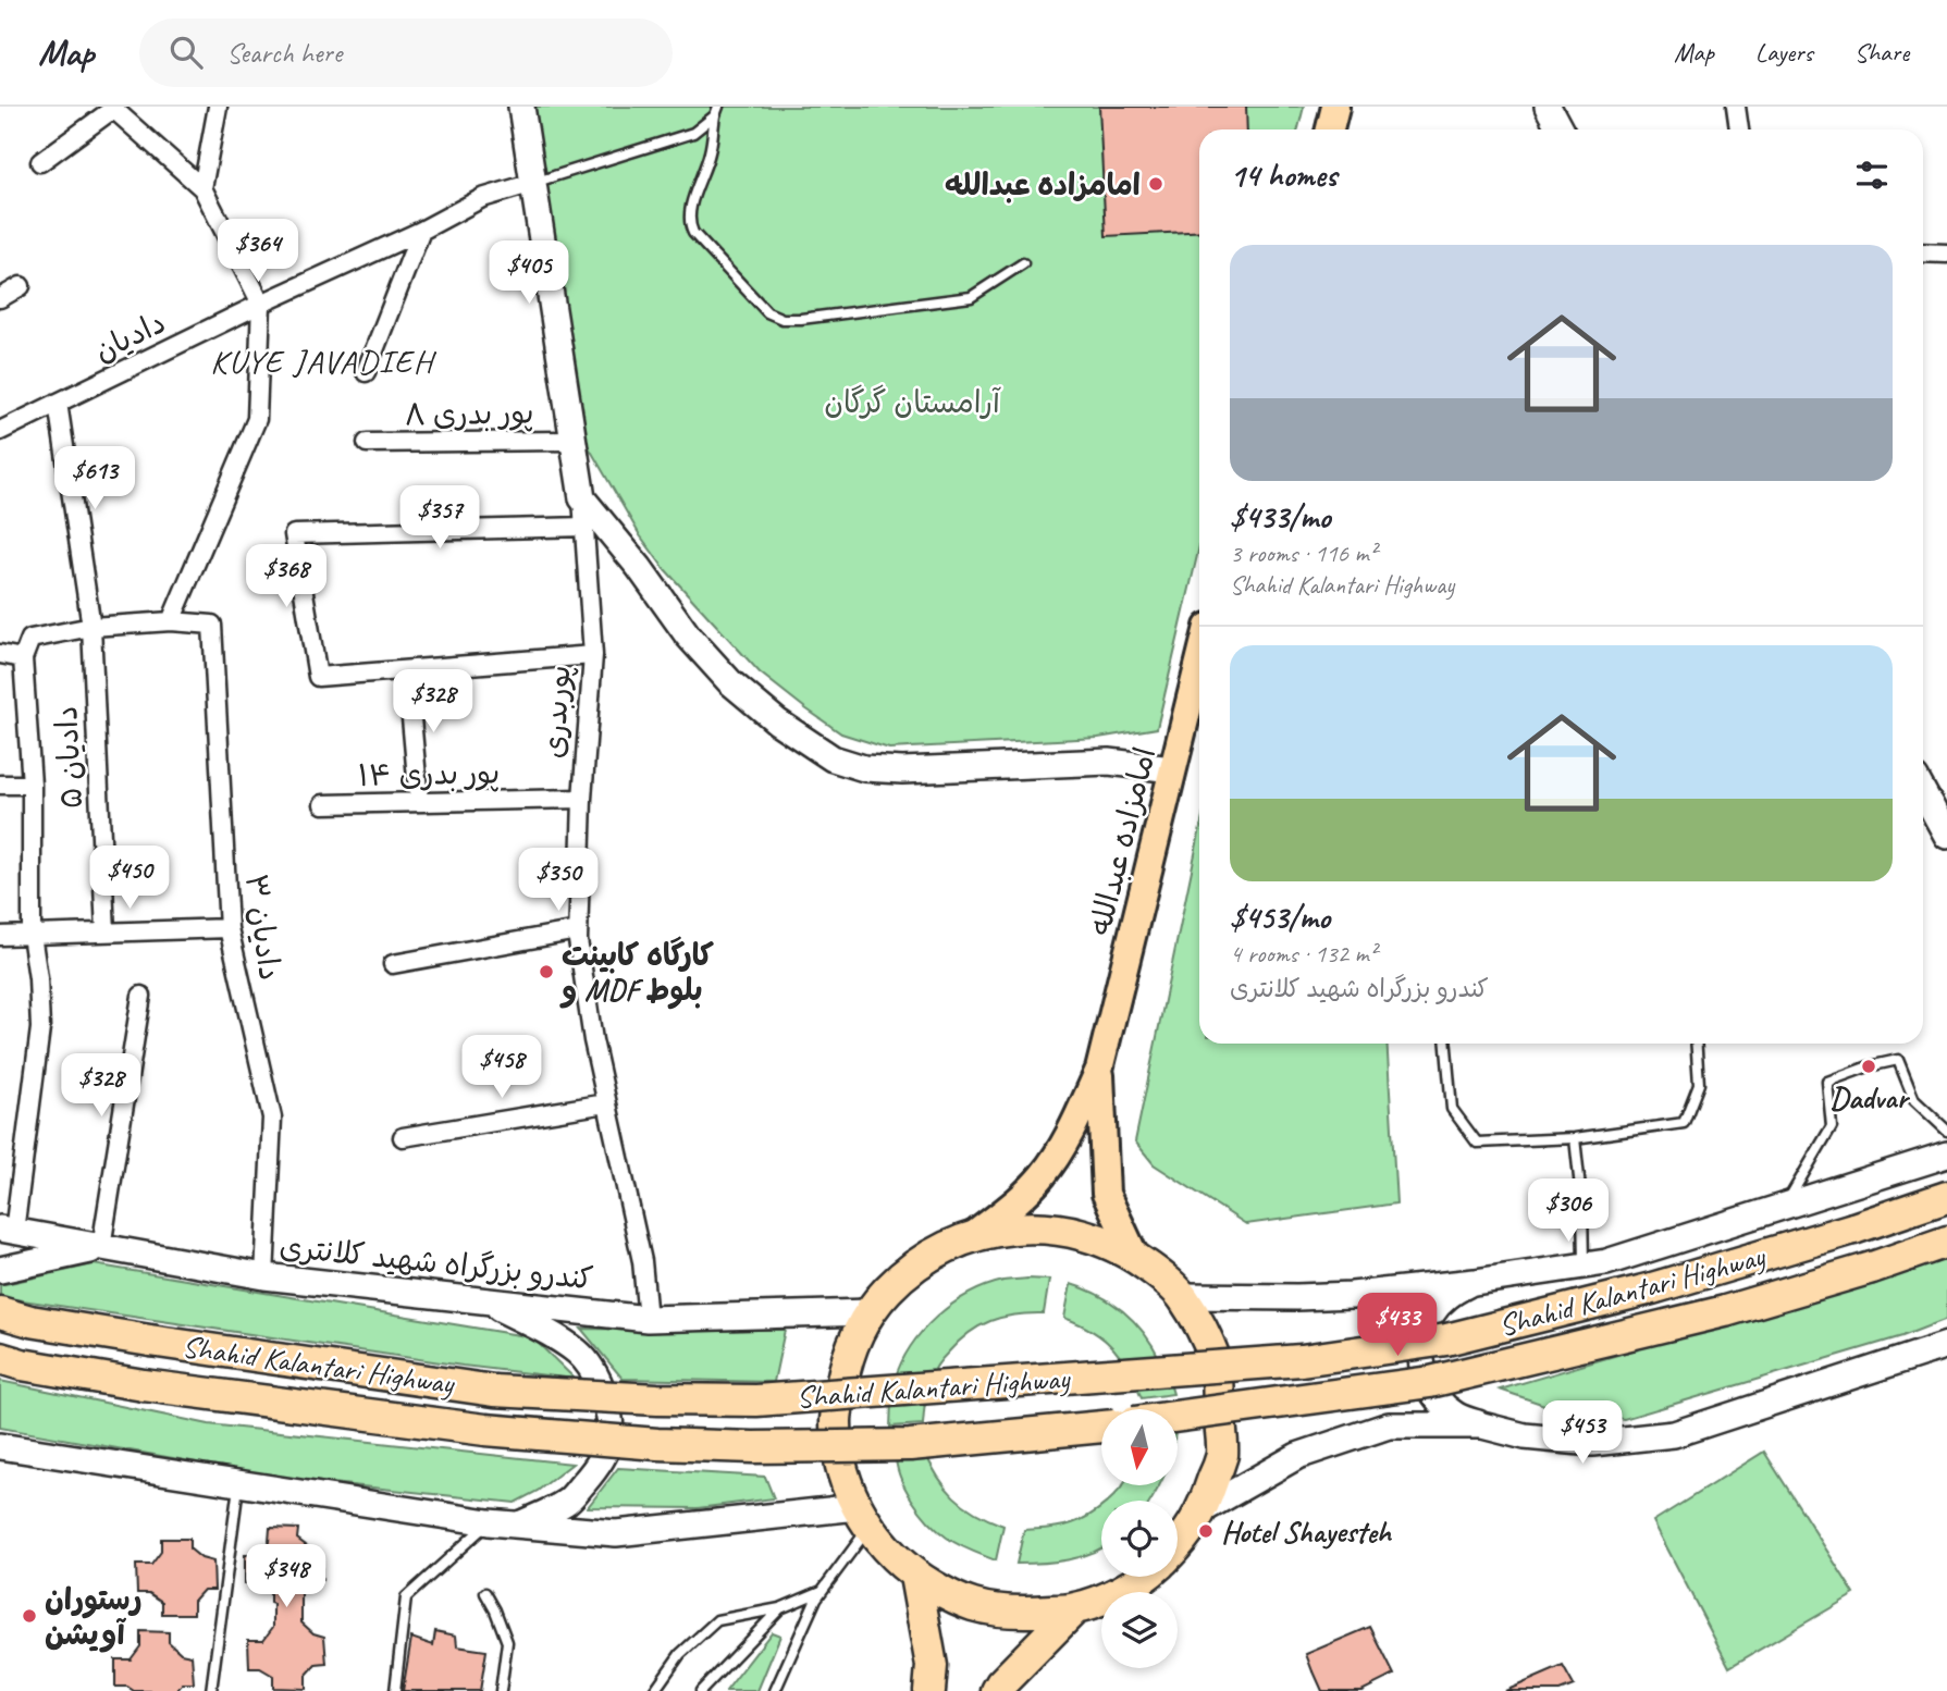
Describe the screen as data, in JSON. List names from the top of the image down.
{
  "streets": {
    "highway": ["Shahid Kalantari Highway"],
    "main road": ["پوربدری", "امامزاده عبدالله", "کندرو بزرگراه شهید کلانتری"],
    "street": [
      "دادیان",
      "پور بدری ۸",
      "دادیان ۵",
      "پور بدری ۱۴",
      "دادیان ۳"
    ]
  },
  "crossings": [
    ["دادیان", "پوربدری"],
    ["دادیان", "دادیان ۵"],
    ["پور بدری ۸", "پوربدری"],
    ["پوربدری", "پور بدری ۱۴"],
    ["پوربدری", "کندرو بزرگراه شهید کلانتری"],
    ["دادیان ۳", "کندرو بزرگراه شهید کلانتری"]
  ],
  "districts": ["KUYE JAVADIEH"],
  "parks": ["آرامستان گرگان"],
  "places": [
    "امامزاده عبدالله",
    "کارگاه کابینت و MDF بلوط",
    "Dadvar",
    "Hotel Shayesteh",
    "رستوران آویشن"
  ],
  "north": "bottom",
  "page": {
    "header": "Map",
    "search": "Search here",
    "nav": ["Map", "Layers", "Share"],
    "heading": "14 homes",
    "price": [
      "$364",
      "$405",
      "$613",
      "$357",
      "$368",
      "$328",
      "$450",
      "$350",
      "$458",
      "$328",
      "$306",
      "$433",
      "$453",
      "$348"
    ],
    "list": [
      {
        "name": "$433/mo",
        "note": "3 rooms · 116 m² · Shahid Kalantari Highway"
      },
      {
        "name": "$453/mo",
        "note": "4 rooms · 132 m² · کندرو بزرگراه شهید کلانتری"
      }
    ]
  }
}
